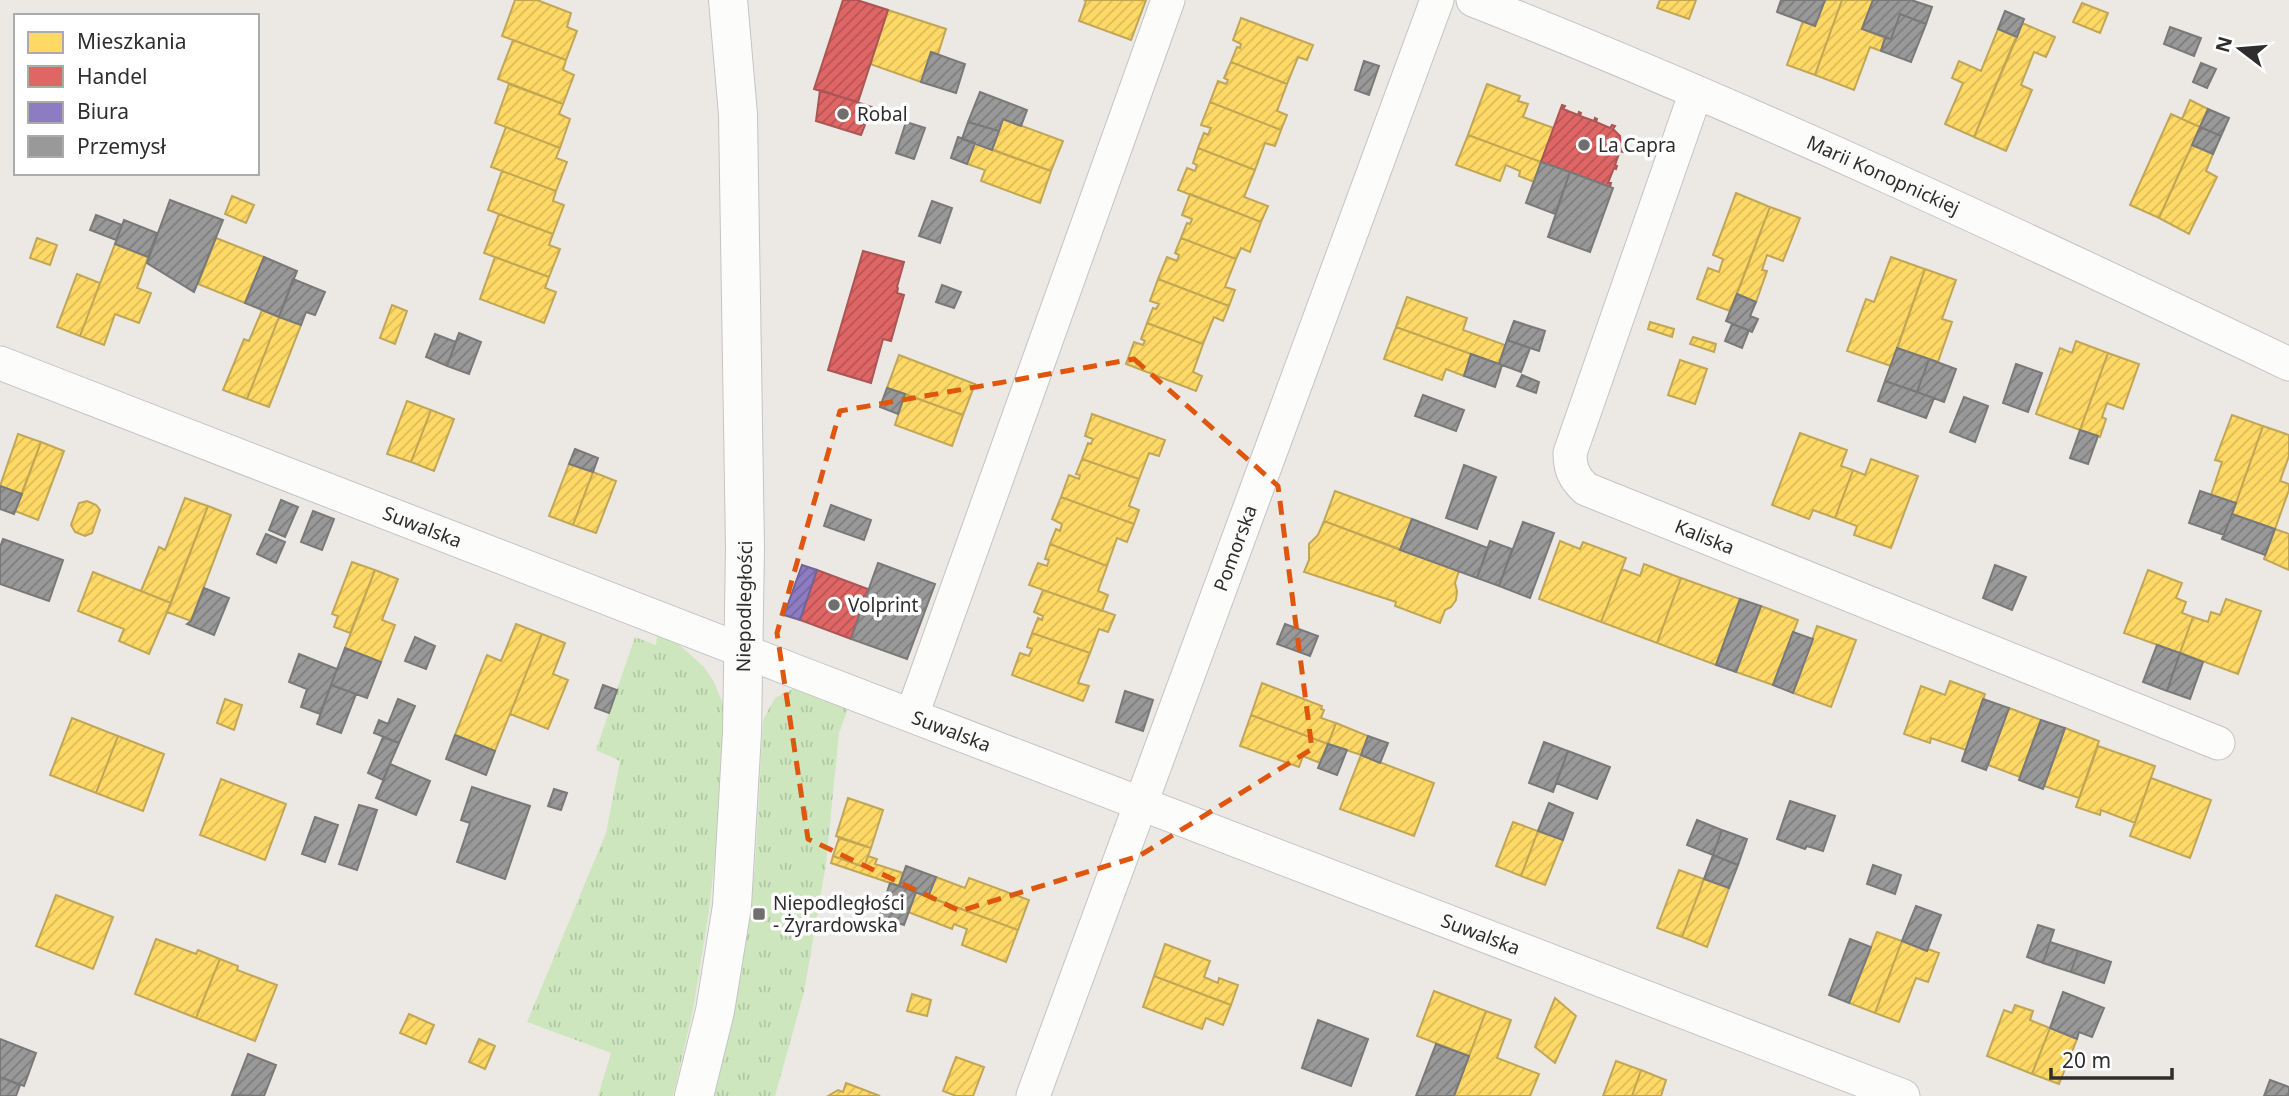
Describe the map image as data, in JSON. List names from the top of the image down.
{
  "streets": {
    "street": [
      "Marii Konopnickiej",
      "Suwalska",
      "Kaliska",
      "Pomorska",
      "Niepodległości"
    ]
  },
  "crossings": [
    ["Marii Konopnickiej", "Kaliska"],
    ["Suwalska", "Pomorska"],
    ["Suwalska", "Niepodległości"]
  ],
  "places": {
    "other": ["Robal", "La Capra", "Volprint"],
    "transit": ["Niepodległości - Żyrardowska"]
  },
  "legend": [
    "Mieszkania",
    "Handel",
    "Biura",
    "Przemysł"
  ],
  "scale_bar": "20 m",
  "north": "left"
}
